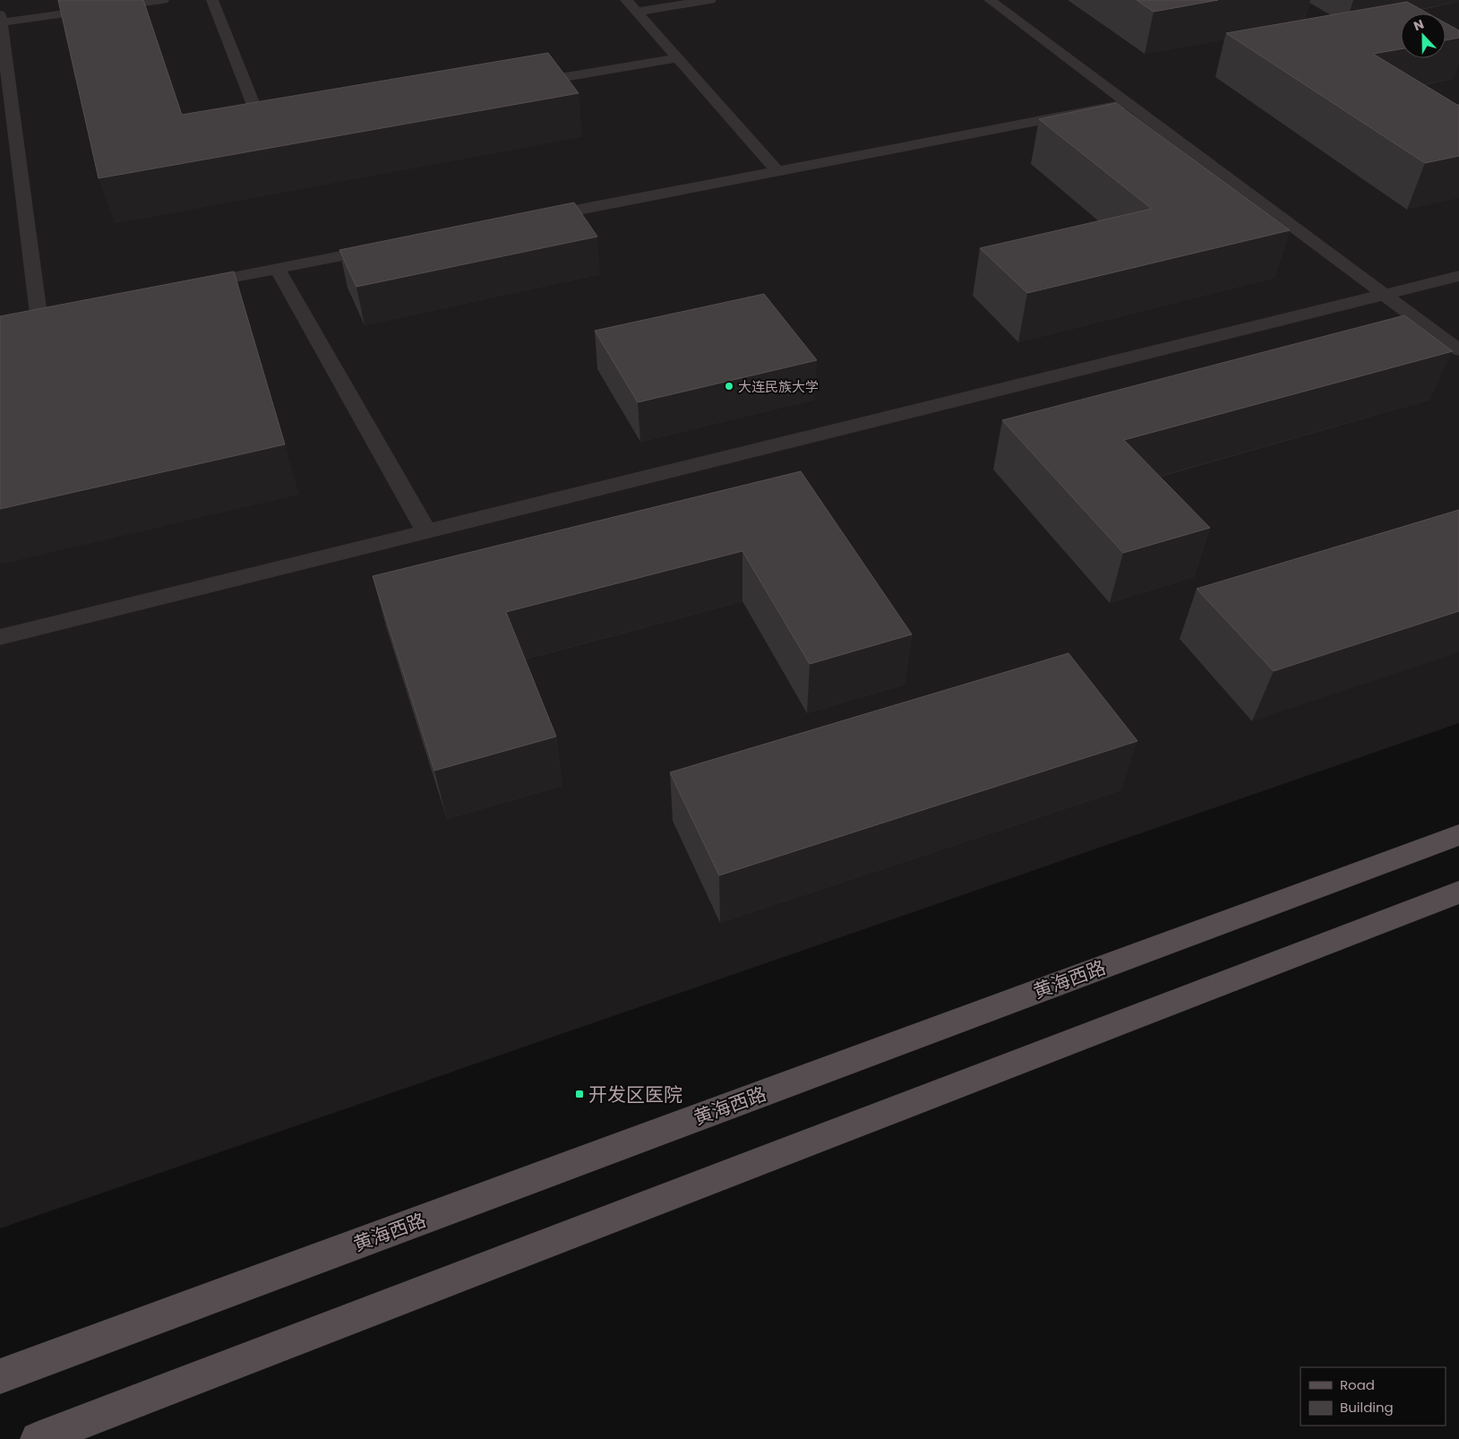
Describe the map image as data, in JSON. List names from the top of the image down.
{
  "streets": {
    "main road": ["黄海西路"]
  },
  "places": {
    "other": ["大连民族大学"],
    "transit": ["开发区医院"]
  },
  "legend": ["Road", "Building"],
  "north": "top"
}
